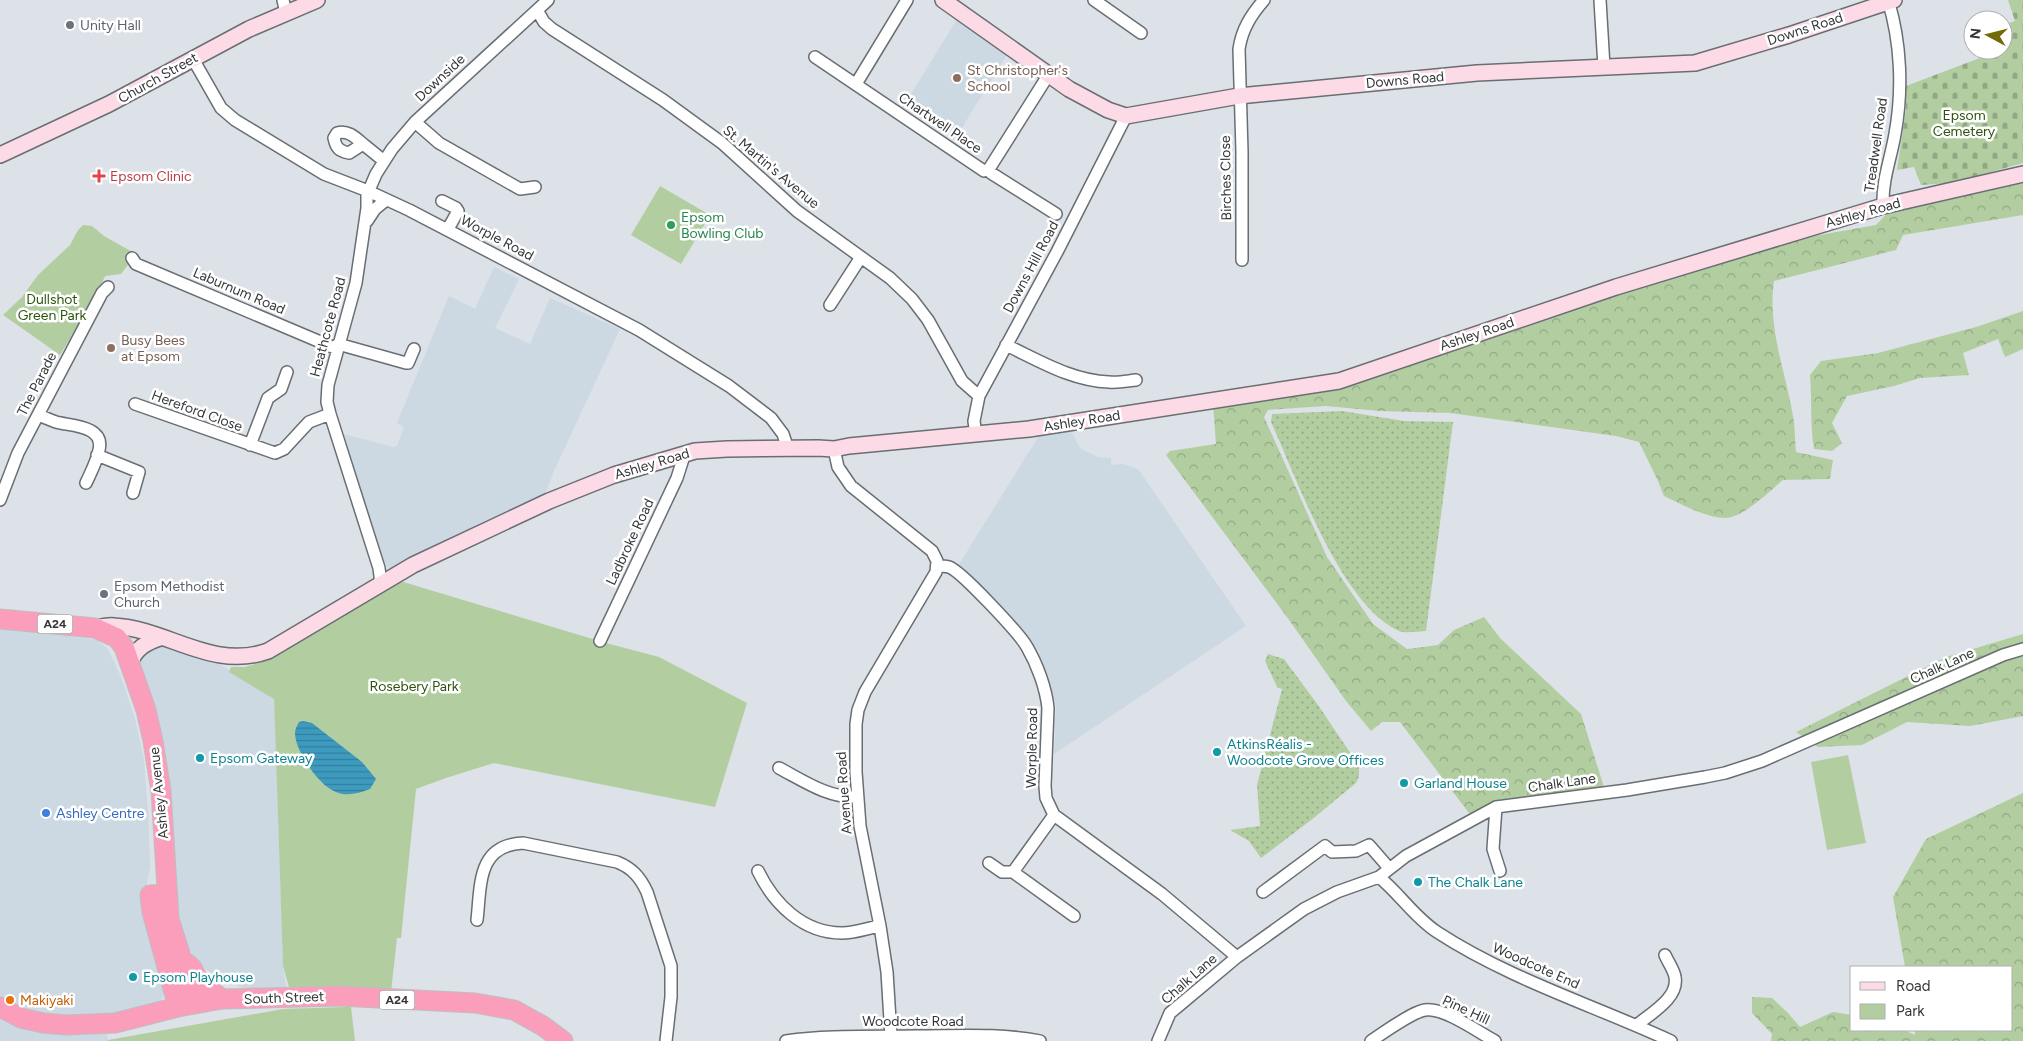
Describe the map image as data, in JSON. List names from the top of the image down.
{
  "streets": {
    "highway": [
      "Ashley Road",
      "A24",
      "Ashley Avenue",
      "South Street"
    ],
    "main road": ["Downs Road", "Church Street"],
    "street": [
      "Downside",
      "Chartwell Place",
      "Treadwell Road",
      "St. Martin's Avenue",
      "Birches Close",
      "Worple Road",
      "Downs Hill Road",
      "Laburnum Road",
      "Heathcote Road",
      "The Parade",
      "Hereford Close",
      "Ladbroke Road",
      "Chalk Lane",
      "Avenue Road",
      "Woodcote End",
      "Pine Hill",
      "Woodcote Road"
    ]
  },
  "crossings": [
    ["Downs Road", "Treadwell Road"],
    ["Downs Road", "Birches Close"],
    ["Downs Road", "Downs Hill Road"],
    ["Church Street", "Worple Road"],
    ["Downside", "St. Martin's Avenue"],
    ["Downside", "Worple Road"],
    ["Downside", "Heathcote Road"],
    ["Treadwell Road", "Ashley Road"],
    ["St. Martin's Avenue", "Downs Hill Road"],
    ["Ashley Road", "Worple Road"],
    ["Ashley Road", "Downs Hill Road"],
    ["Ashley Road", "Heathcote Road"],
    ["Ashley Road", "Ladbroke Road"],
    ["Ashley Road", "Ashley Avenue"],
    ["Worple Road", "Heathcote Road"],
    ["Worple Road", "Avenue Road"],
    ["Laburnum Road", "Heathcote Road"],
    ["Heathcote Road", "Hereford Close"],
    ["Chalk Lane", "Woodcote End"],
    ["Ashley Avenue", "South Street"],
    ["Avenue Road", "Woodcote Road"]
  ],
  "parks": ["Epsom Cemetery", "Dullshot Green Park", "Rosebery Park"],
  "places": {
    "other": [
      "Unity Hall",
      "St Christopher's School",
      "Epsom Bowling Club",
      "Busy Bees at Epsom",
      "Epsom Methodist Church",
      "AtkinsRéalis - Woodcote Grove Offices",
      "Epsom Gateway",
      "Garland House",
      "Ashley Centre",
      "The Chalk Lane",
      "Epsom Playhouse",
      "Makiyaki"
    ],
    "health": ["Epsom Clinic"]
  },
  "legend": ["Road", "Park"],
  "north": "left"
}
